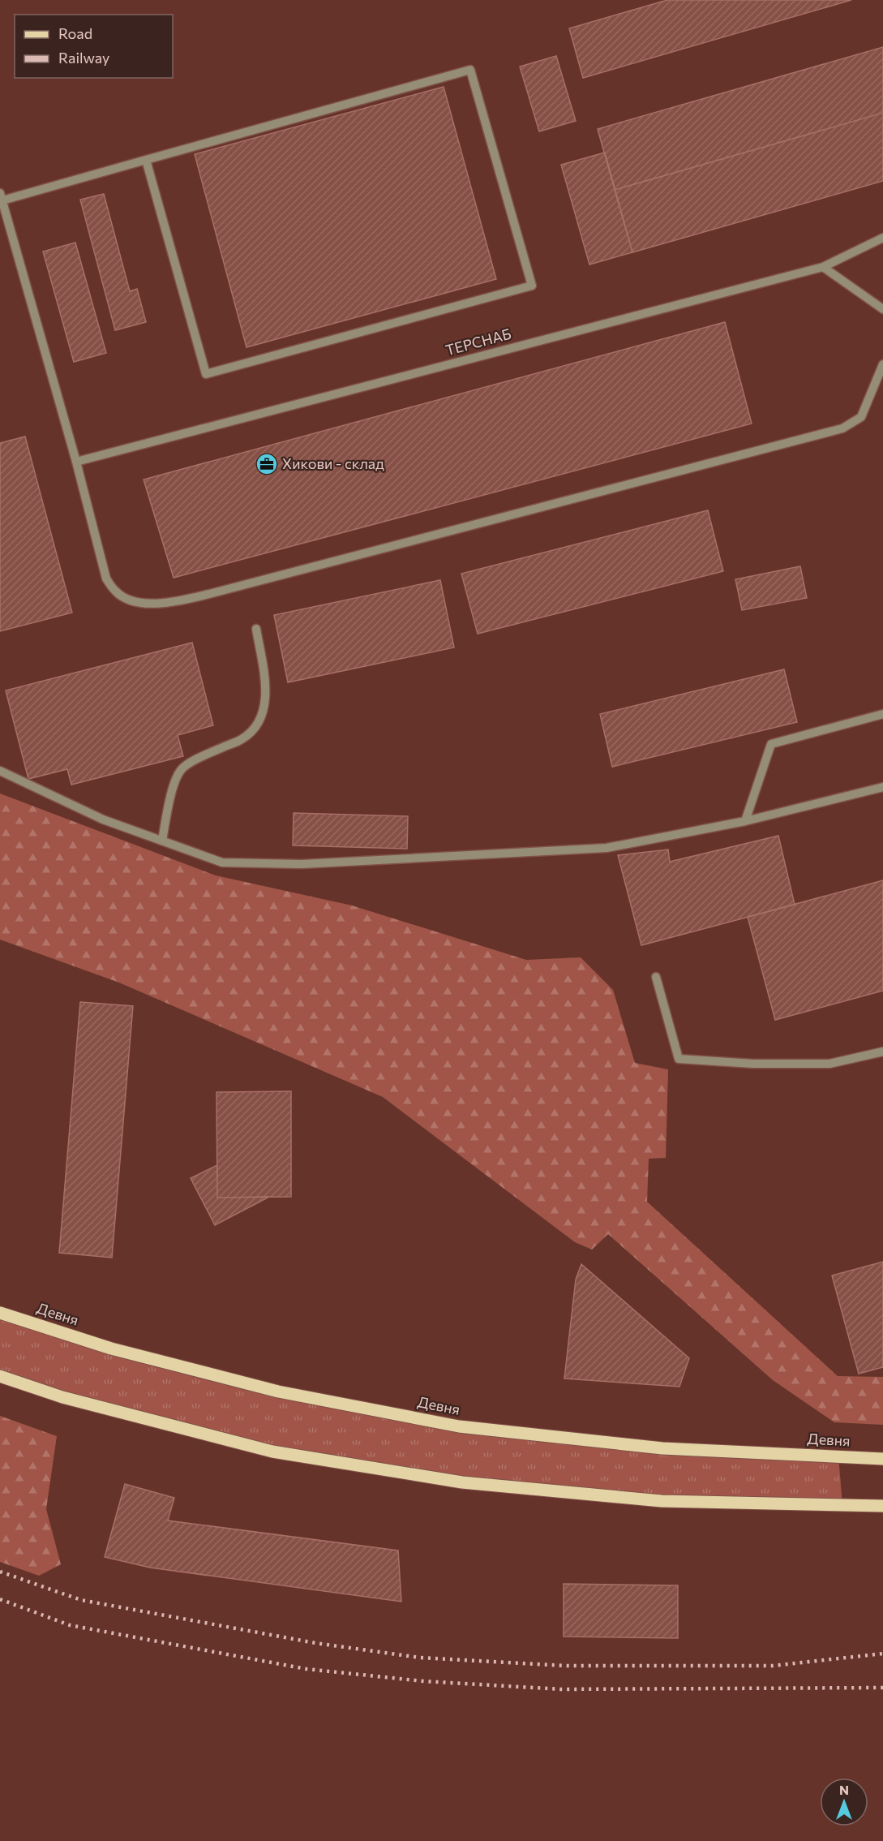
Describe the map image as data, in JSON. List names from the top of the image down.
{
  "streets": {
    "main road": ["Девня"],
    "lane": ["ТЕРСНАБ"]
  },
  "places": {
    "office": ["Хикови - склад"]
  },
  "legend": ["Road", "Railway"],
  "north": "top"
}
